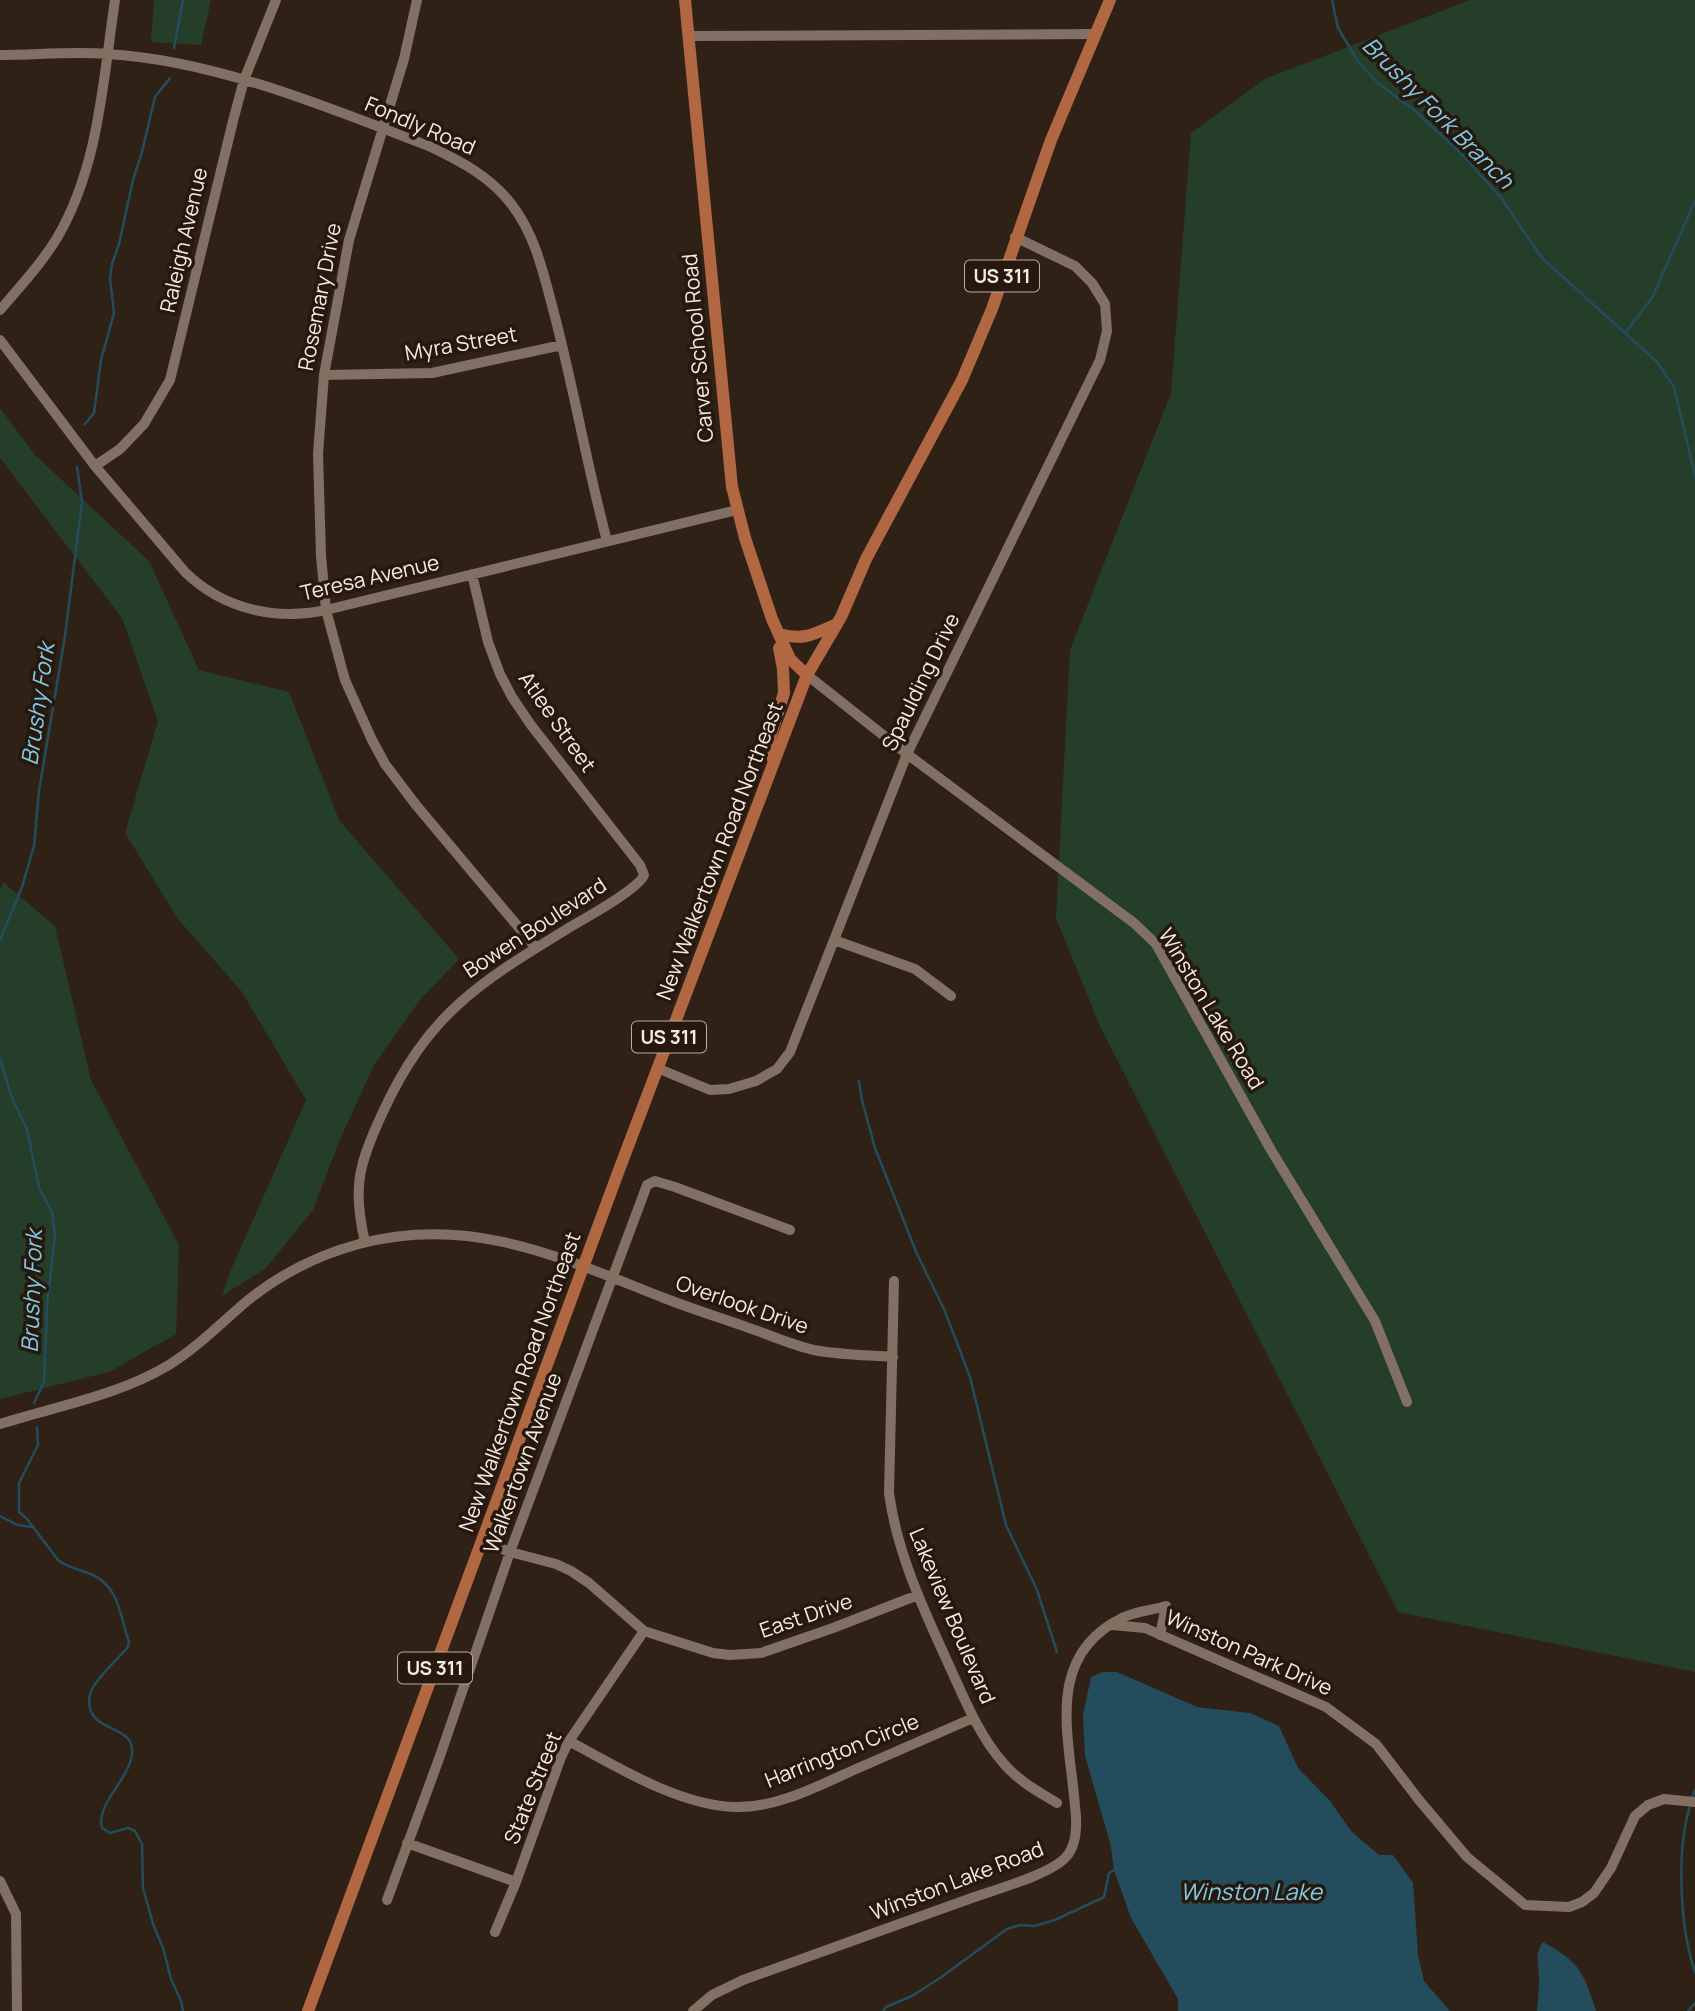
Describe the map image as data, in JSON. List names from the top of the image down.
{
  "streets": {
    "main road": ["US 311", "Carver School Road", "New Walkertown Road Northeast"],
    "street": [
      "Fondly Road",
      "Raleigh Avenue",
      "Rosemary Drive",
      "Myra Street",
      "Teresa Avenue",
      "Spaulding Drive",
      "Atlee Street",
      "Bowen Boulevard",
      "Winston Lake Road",
      "Overlook Drive",
      "Walkertown Avenue",
      "East Drive",
      "Lakeview Boulevard",
      "Winston Park Drive",
      "Harrington Circle",
      "State Street"
    ]
  },
  "crossings": [
    ["Fondly Road", "Raleigh Avenue"],
    ["Fondly Road", "Rosemary Drive"],
    ["Fondly Road", "Myra Street"],
    ["Fondly Road", "Teresa Avenue"],
    ["Raleigh Avenue", "Teresa Avenue"],
    ["Rosemary Drive", "Myra Street"],
    ["Rosemary Drive", "Teresa Avenue"],
    ["Rosemary Drive", "Bowen Boulevard"],
    ["Carver School Road", "Teresa Avenue"],
    ["Carver School Road", "New Walkertown Road Northeast"],
    ["Carver School Road", "Winston Lake Road"],
    ["Teresa Avenue", "Atlee Street"],
    ["Spaulding Drive", "New Walkertown Road Northeast"],
    ["Spaulding Drive", "Winston Lake Road"],
    ["Atlee Street", "Bowen Boulevard"],
    ["New Walkertown Road Northeast", "Winston Lake Road"],
    ["New Walkertown Road Northeast", "Overlook Drive"],
    ["New Walkertown Road Northeast", "East Drive"],
    ["Winston Lake Road", "Winston Park Drive"],
    ["Overlook Drive", "Walkertown Avenue"],
    ["Overlook Drive", "Lakeview Boulevard"],
    ["Walkertown Avenue", "East Drive"],
    ["East Drive", "Lakeview Boulevard"],
    ["East Drive", "State Street"],
    ["Lakeview Boulevard", "Harrington Circle"],
    ["Harrington Circle", "State Street"]
  ],
  "water": ["Brushy Fork Branch", "Brushy Fork", "Winston Lake"]
}
